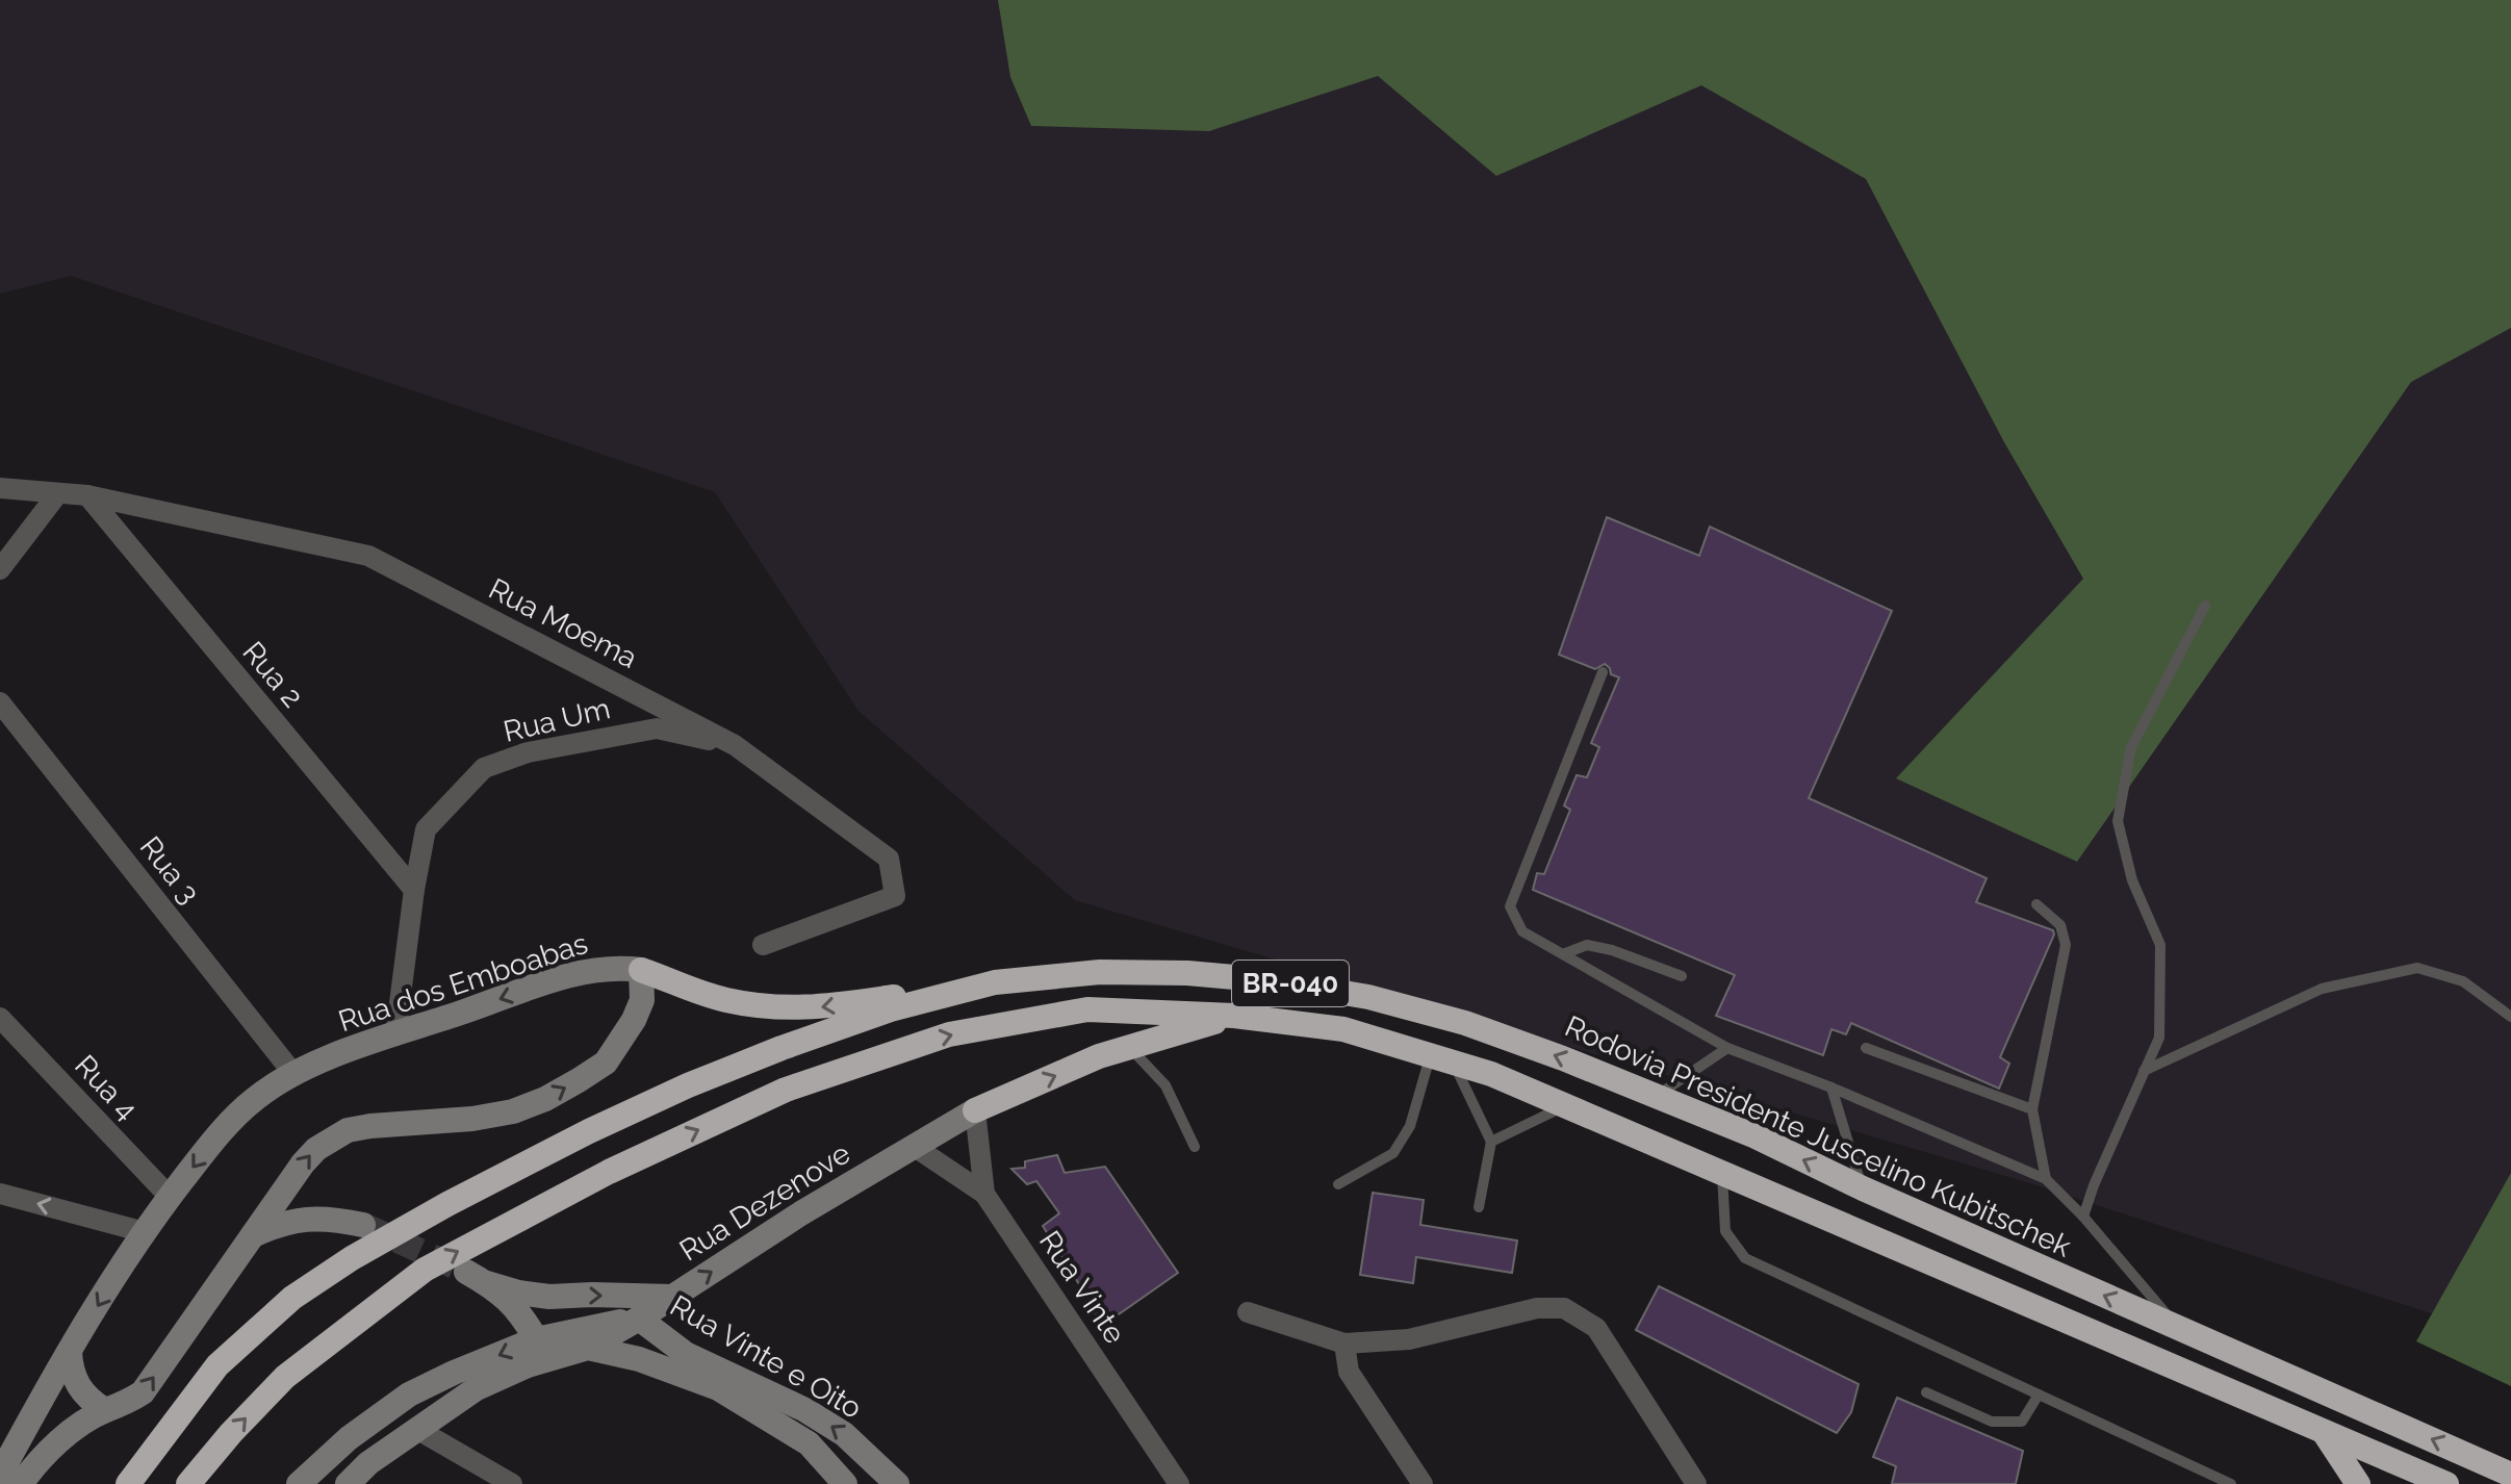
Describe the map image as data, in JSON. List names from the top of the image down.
{
  "streets": {
    "highway": ["BR-040", "Rodovia Presidente Juscelino Kubitschek"],
    "main road": ["Rua dos Emboabas", "Rua Dezenove", "Rua Vinte e Oito"],
    "street": [
      "Rua Moema",
      "Rua 2",
      "Rua Um",
      "Rua 3",
      "Rua 4",
      "Rua Vinte"
    ]
  },
  "crossings": [
    ["Rua Moema", "Rua 2"],
    ["Rua Moema", "Rua Um"],
    ["Rua 2", "Rua Um"],
    ["Rua Um", "Rua dos Emboabas"],
    ["Rua 3", "Rua dos Emboabas"],
    ["Rua dos Emboabas", "Rua 4"],
    ["Rua Dezenove", "Rua Vinte"],
    ["Rua Dezenove", "Rua Vinte e Oito"]
  ],
  "one_way": ["Rua Dezenove"]
}
